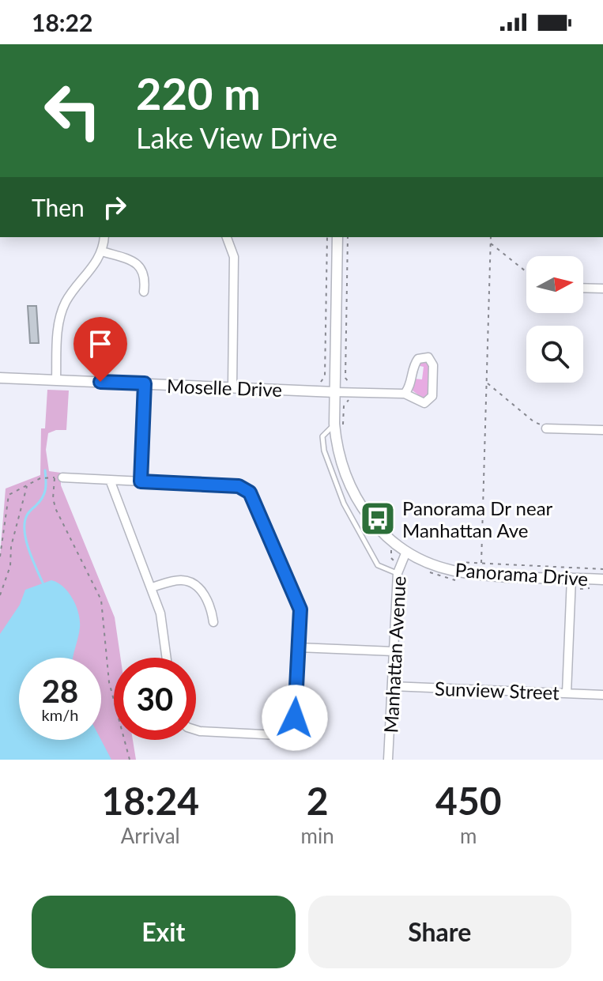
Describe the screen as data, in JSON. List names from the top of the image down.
{
  "streets": {
    "street": [
      "Moselle Drive",
      "Panorama Drive",
      "Manhattan Avenue",
      "Sunview Street"
    ]
  },
  "crossings": [
    ["Moselle Drive", "Panorama Drive"],
    ["Panorama Drive", "Manhattan Avenue"],
    ["Manhattan Avenue", "Sunview Street"]
  ],
  "places": {
    "bus stop": ["Panorama Dr near Manhattan Ave"]
  },
  "north": "right",
  "page": {
    "status": "18:22",
    "turn": ["220 m", "Lake View Drive"],
    "then": "Then",
    "speed": "28 km/h",
    "limit": "30",
    "eta": [
      "18:24",
      "Arrival",
      "2",
      "min",
      "450",
      "m"
    ],
    "buttons": ["Exit", "Share"]
  }
}
